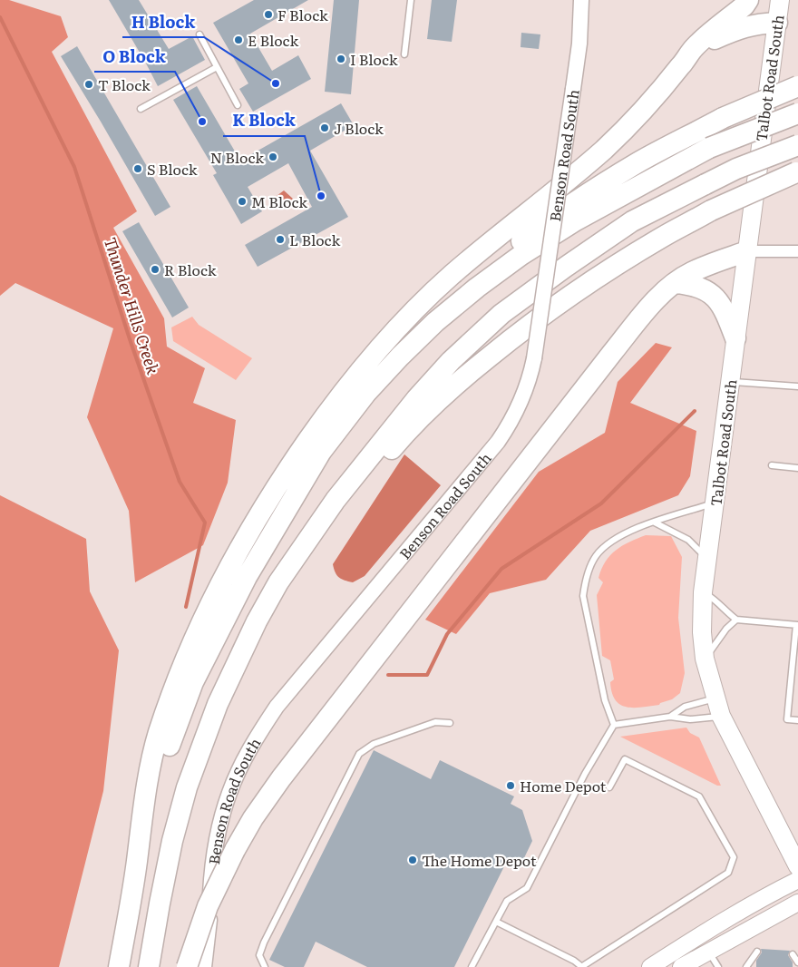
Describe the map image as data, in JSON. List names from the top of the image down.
{
  "streets": {
    "main road": ["Talbot Road South"],
    "street": ["Benson Road South"]
  },
  "water": ["Thunder Hills Creek"],
  "places": [
    "F Block",
    "E Block",
    "I Block",
    "H Block",
    "T Block",
    "O Block",
    "J Block",
    "N Block",
    "S Block",
    "K Block",
    "M Block",
    "L Block",
    "R Block",
    "Home Depot",
    "The Home Depot"
  ]
}
